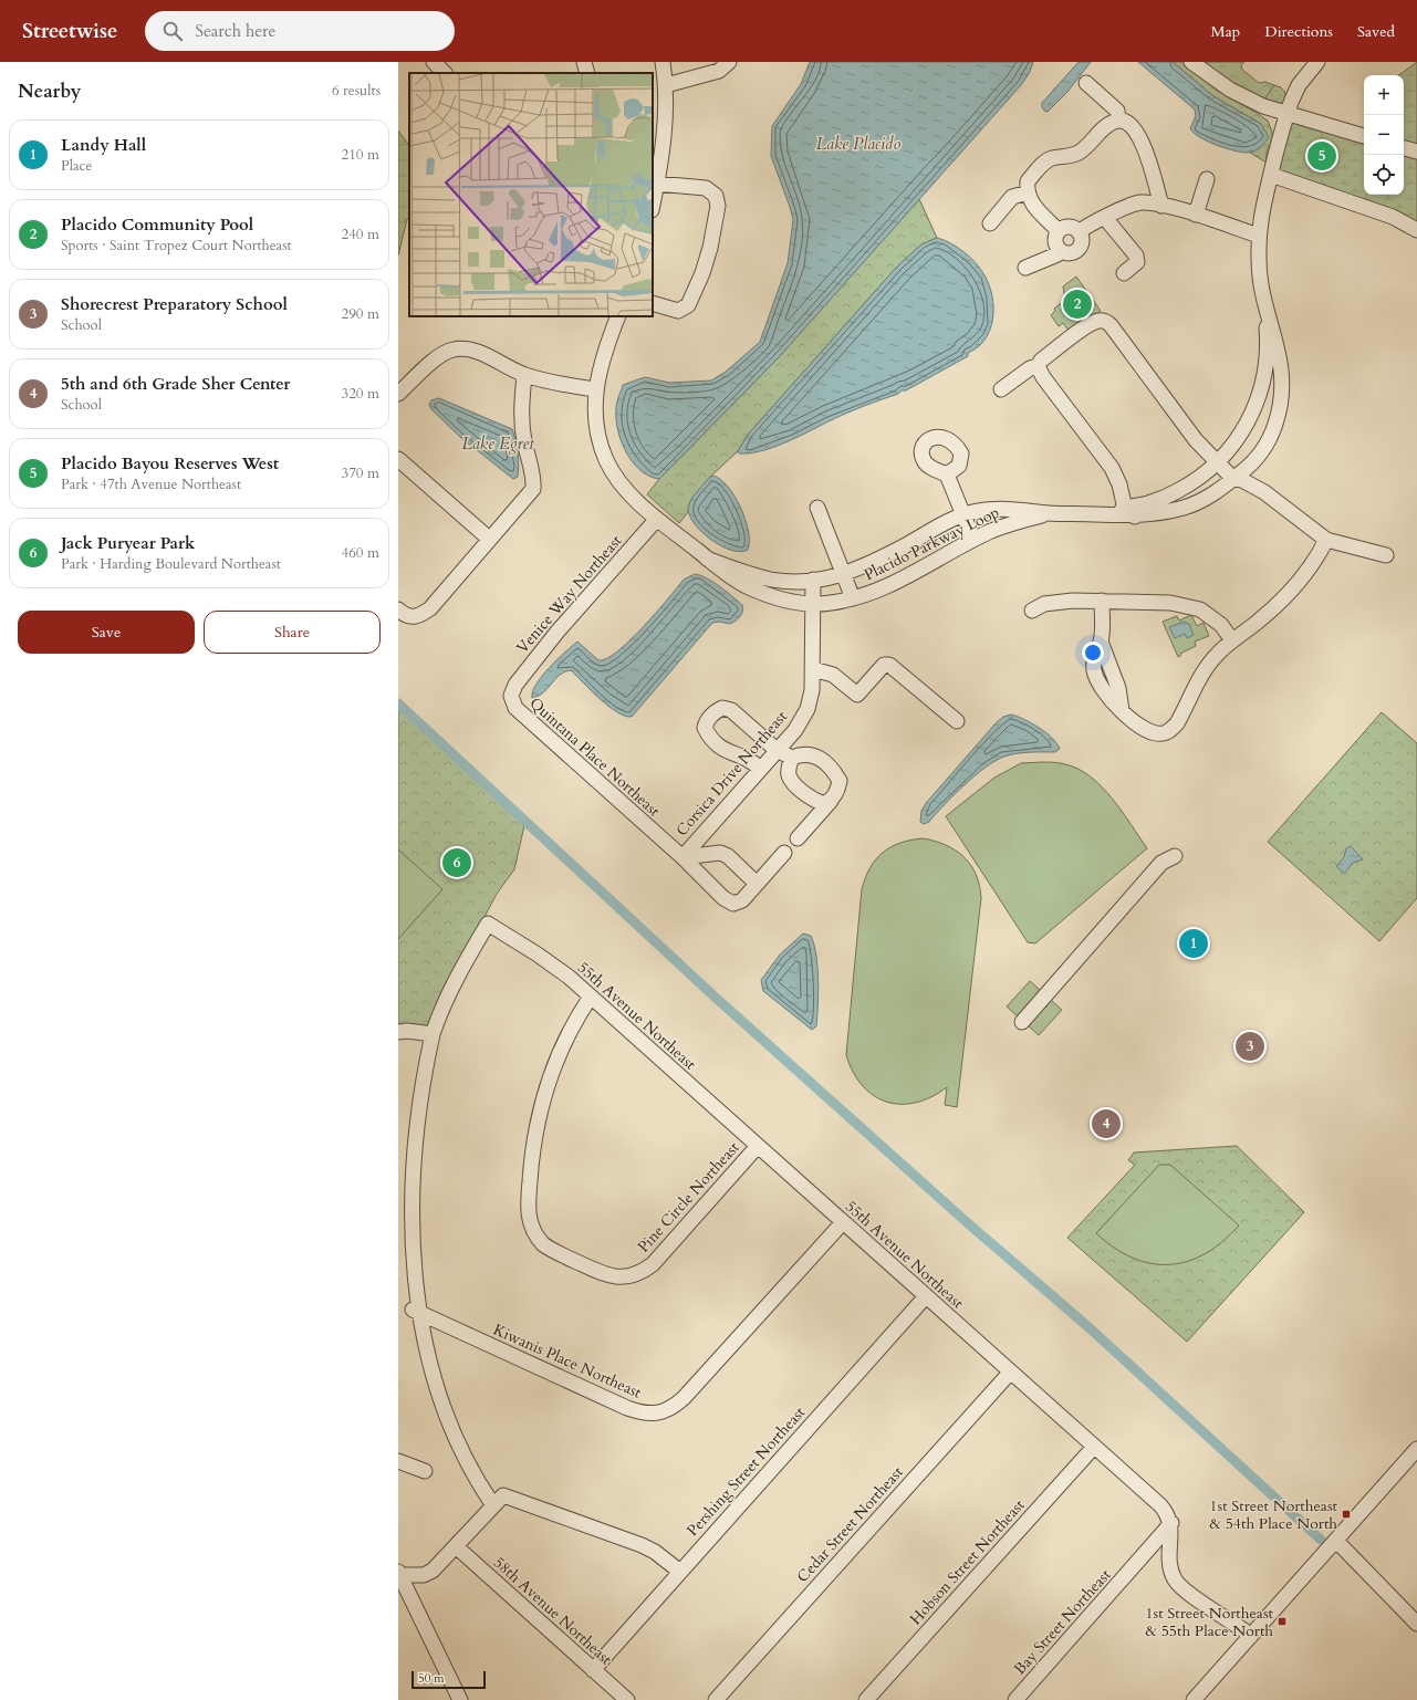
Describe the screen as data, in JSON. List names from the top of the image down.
{
  "streets": {
    "street": [
      "Placido Parkway Loop",
      "Venice Way Northeast",
      "Quintana Place Northeast",
      "Corsica Drive Northeast",
      "55th Avenue Northeast",
      "Pine Circle Northeast",
      "Kiwanis Place Northeast",
      "Pershing Street Northeast",
      "Cedar Street Northeast",
      "Hobson Street Northeast",
      "58th Avenue Northeast",
      "Bay Street Northeast"
    ]
  },
  "crossings": [
    ["Placido Parkway Loop", "Venice Way Northeast"],
    ["Placido Parkway Loop", "Corsica Drive Northeast"],
    ["Venice Way Northeast", "Quintana Place Northeast"],
    ["Quintana Place Northeast", "Corsica Drive Northeast"],
    ["55th Avenue Northeast", "Pine Circle Northeast"],
    ["55th Avenue Northeast", "Kiwanis Place Northeast"],
    ["55th Avenue Northeast", "Pershing Street Northeast"],
    ["55th Avenue Northeast", "Cedar Street Northeast"],
    ["55th Avenue Northeast", "Hobson Street Northeast"],
    ["55th Avenue Northeast", "Bay Street Northeast"],
    ["Pershing Street Northeast", "58th Avenue Northeast"]
  ],
  "water": ["Lake Placido", "Lake Egret"],
  "places": {
    "transit": ["1st Street Northeast & 54th Place North", "1st Street Northeast & 55th Place North"]
  },
  "scale_bar": "50 m",
  "page": {
    "header": "Streetwise",
    "search": "Search here",
    "nav": ["Map", "Directions", "Saved"],
    "heading": ["Nearby", "6 results"],
    "map_buttons": ["+", "−"],
    "list": [
      {
        "mark": "1",
        "name": "Landy Hall",
        "note": "Place",
        "value": "210 m"
      },
      {
        "mark": "2",
        "name": "Placido Community Pool",
        "note": "Sports · Saint Tropez Court Northeast",
        "value": "240 m"
      },
      {
        "mark": "3",
        "name": "Shorecrest Preparatory School",
        "note": "School",
        "value": "290 m"
      },
      {
        "mark": "4",
        "name": "5th and 6th Grade Sher Center",
        "note": "School",
        "value": "320 m"
      },
      {
        "mark": "5",
        "name": "Placido Bayou Reserves West",
        "note": "Park · 47th Avenue Northeast",
        "value": "370 m"
      },
      {
        "mark": "6",
        "name": "Jack Puryear Park",
        "note": "Park · Harding Boulevard Northeast",
        "value": "460 m"
      }
    ],
    "pins": [
      "5",
      "2",
      "6",
      "1",
      "3",
      "4"
    ],
    "buttons": ["Save", "Share"],
    "scale": "50 m"
  }
}
